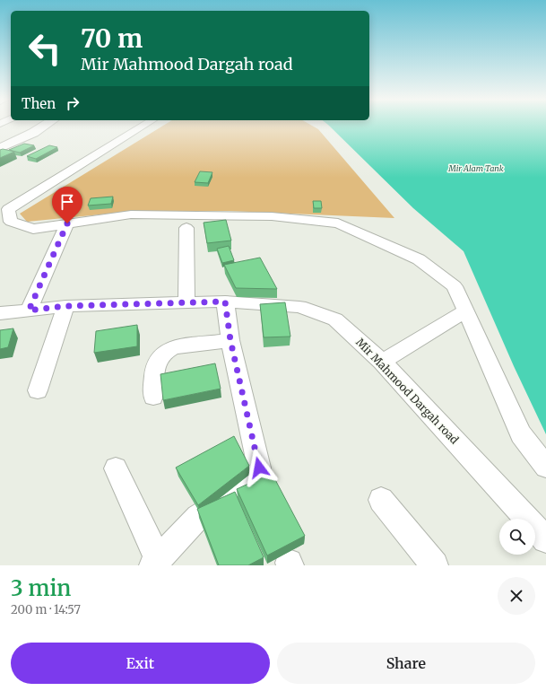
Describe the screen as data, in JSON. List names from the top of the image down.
{
  "streets": {
    "street": ["Mir Mahmood Dargah road"]
  },
  "water": ["Mir Alam Tank"],
  "page": {
    "turn": ["70 m", "Mir Mahmood Dargah road"],
    "then": "Then",
    "heading": ["3 min", "200 m · 14:57"],
    "buttons": ["Exit", "Share"]
  }
}
